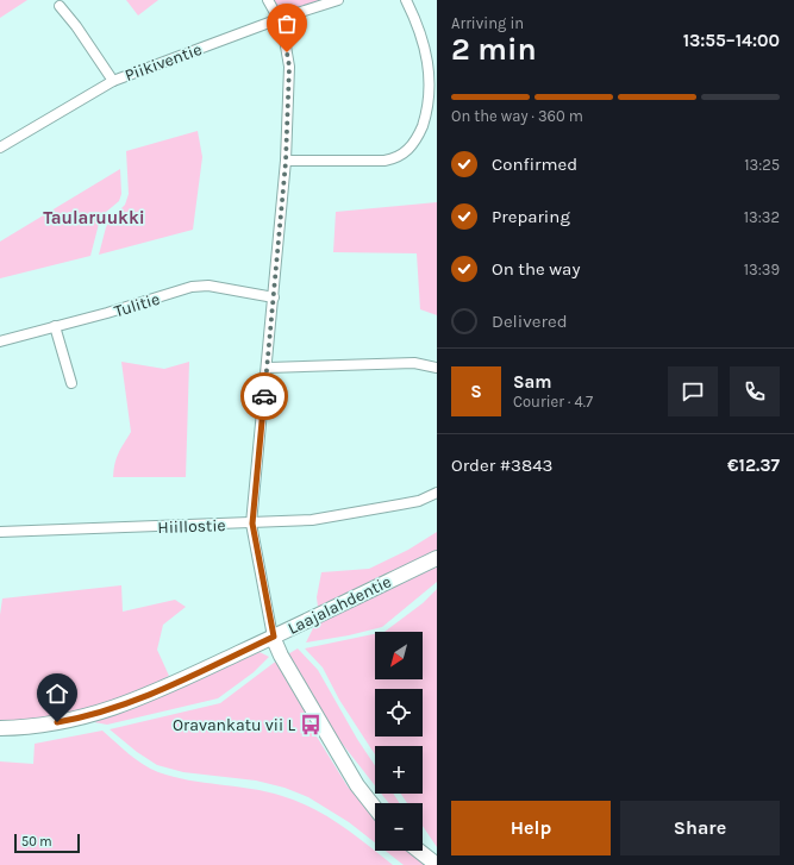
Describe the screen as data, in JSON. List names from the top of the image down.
{
  "streets": {
    "street": [
      "Piikiventie",
      "Tulitie",
      "Hiillostie",
      "Laajalahdentie"
    ]
  },
  "districts": ["Taularuukki"],
  "places": {
    "bus stop": ["Oravankatu vii L"]
  },
  "scale_bar": "50 m",
  "north": "bottom left",
  "page": {
    "heading": ["2 min", "Arriving in", "13:55–14:00"],
    "panel": [
      "Sam",
      "Courier · 4.7",
      "Order #3843",
      "€12.37"
    ],
    "bar": "On the way · 360 m",
    "list": [
      ["Confirmed", "13:25"],
      ["Preparing", "13:32"],
      ["On the way", "13:39"],
      "Delivered"
    ],
    "round": "S",
    "map_buttons": ["+", "−"],
    "buttons": ["Help", "Share"],
    "scale": "50 m"
  }
}
